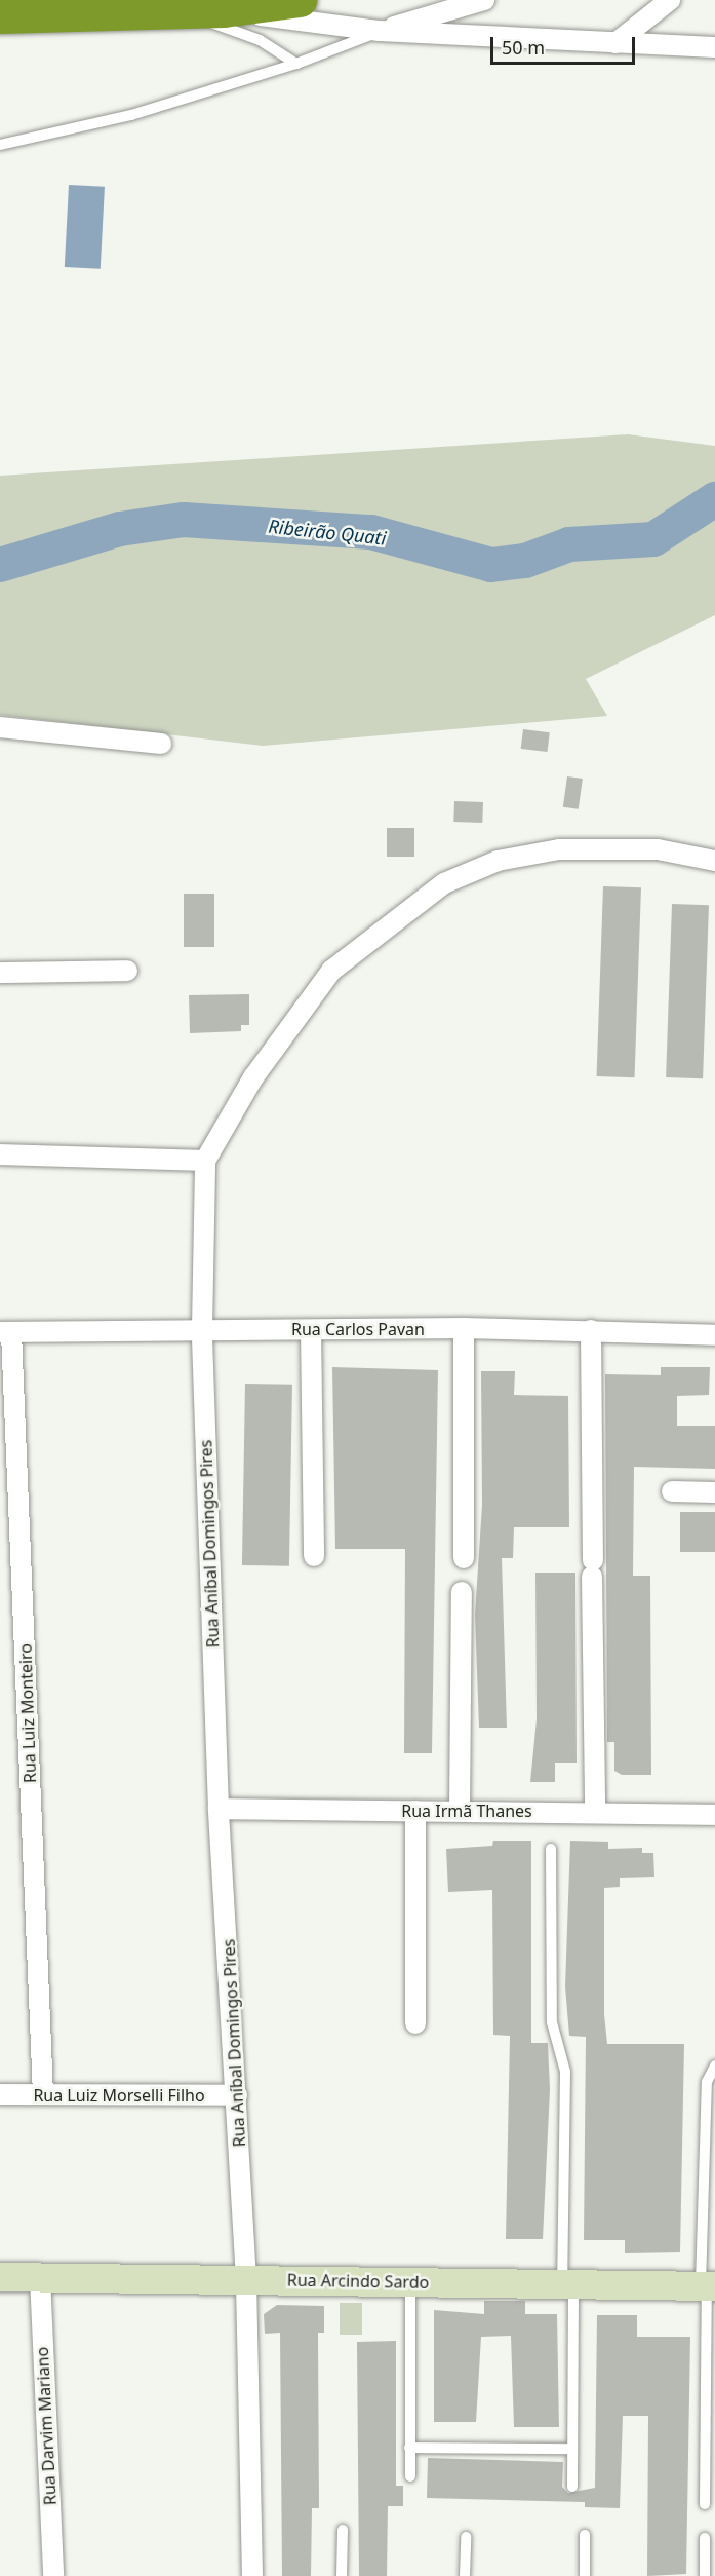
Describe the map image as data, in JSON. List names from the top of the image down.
{
  "streets": {
    "street": [
      "Rua Carlos Pavan",
      "Rua Aníbal Domingos Pires",
      "Rua Luiz Monteiro",
      "Rua Irmã Thanes",
      "Rua Luiz Morselli Filho",
      "Rua Arcindo Sardo",
      "Rua Darvim Mariano"
    ]
  },
  "crossings": [
    ["Rua Carlos Pavan", "Rua Aníbal Domingos Pires"],
    ["Rua Carlos Pavan", "Rua Luiz Monteiro"],
    ["Rua Aníbal Domingos Pires", "Rua Irmã Thanes"],
    ["Rua Aníbal Domingos Pires", "Rua Luiz Morselli Filho"],
    ["Rua Aníbal Domingos Pires", "Rua Arcindo Sardo"],
    ["Rua Luiz Monteiro", "Rua Luiz Morselli Filho"],
    ["Rua Arcindo Sardo", "Rua Darvim Mariano"]
  ],
  "water": ["Ribeirão Quati"],
  "scale_bar": "50 m"
}
